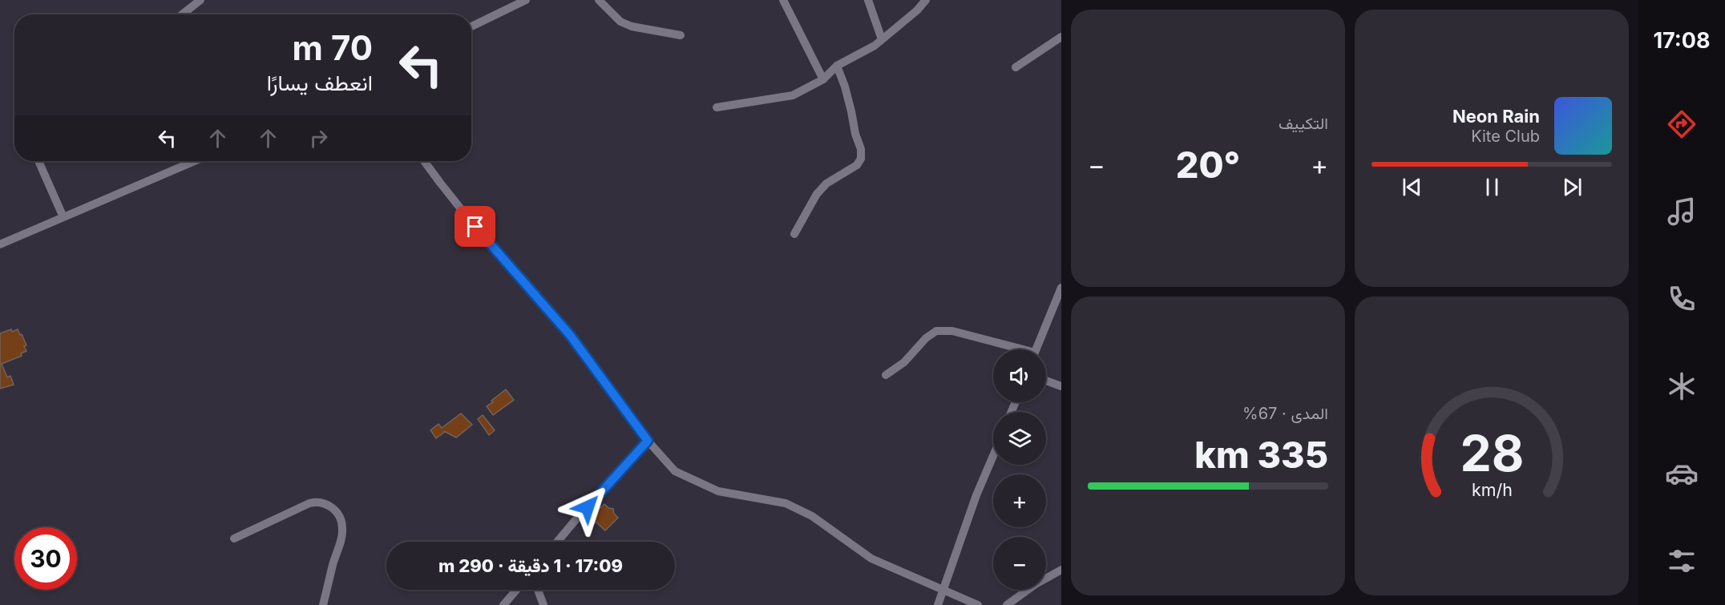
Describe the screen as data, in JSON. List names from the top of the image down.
{
  "page": {
    "tabs": "17:08",
    "tile": [
      "التكييف",
      ["المدى · 67%", "335 km"]
    ],
    "turn": ["70 m", "انعطف يسارًا"],
    "song": ["Neon Rain", "Kite Club"],
    "heat": ["−", "20°", "+"],
    "map_buttons": ["+", "−"],
    "limit": "30",
    "trip": "17:09 · 1 دقيقة · 290 m",
    "gauge": ["28", "km/h"]
  }
}
